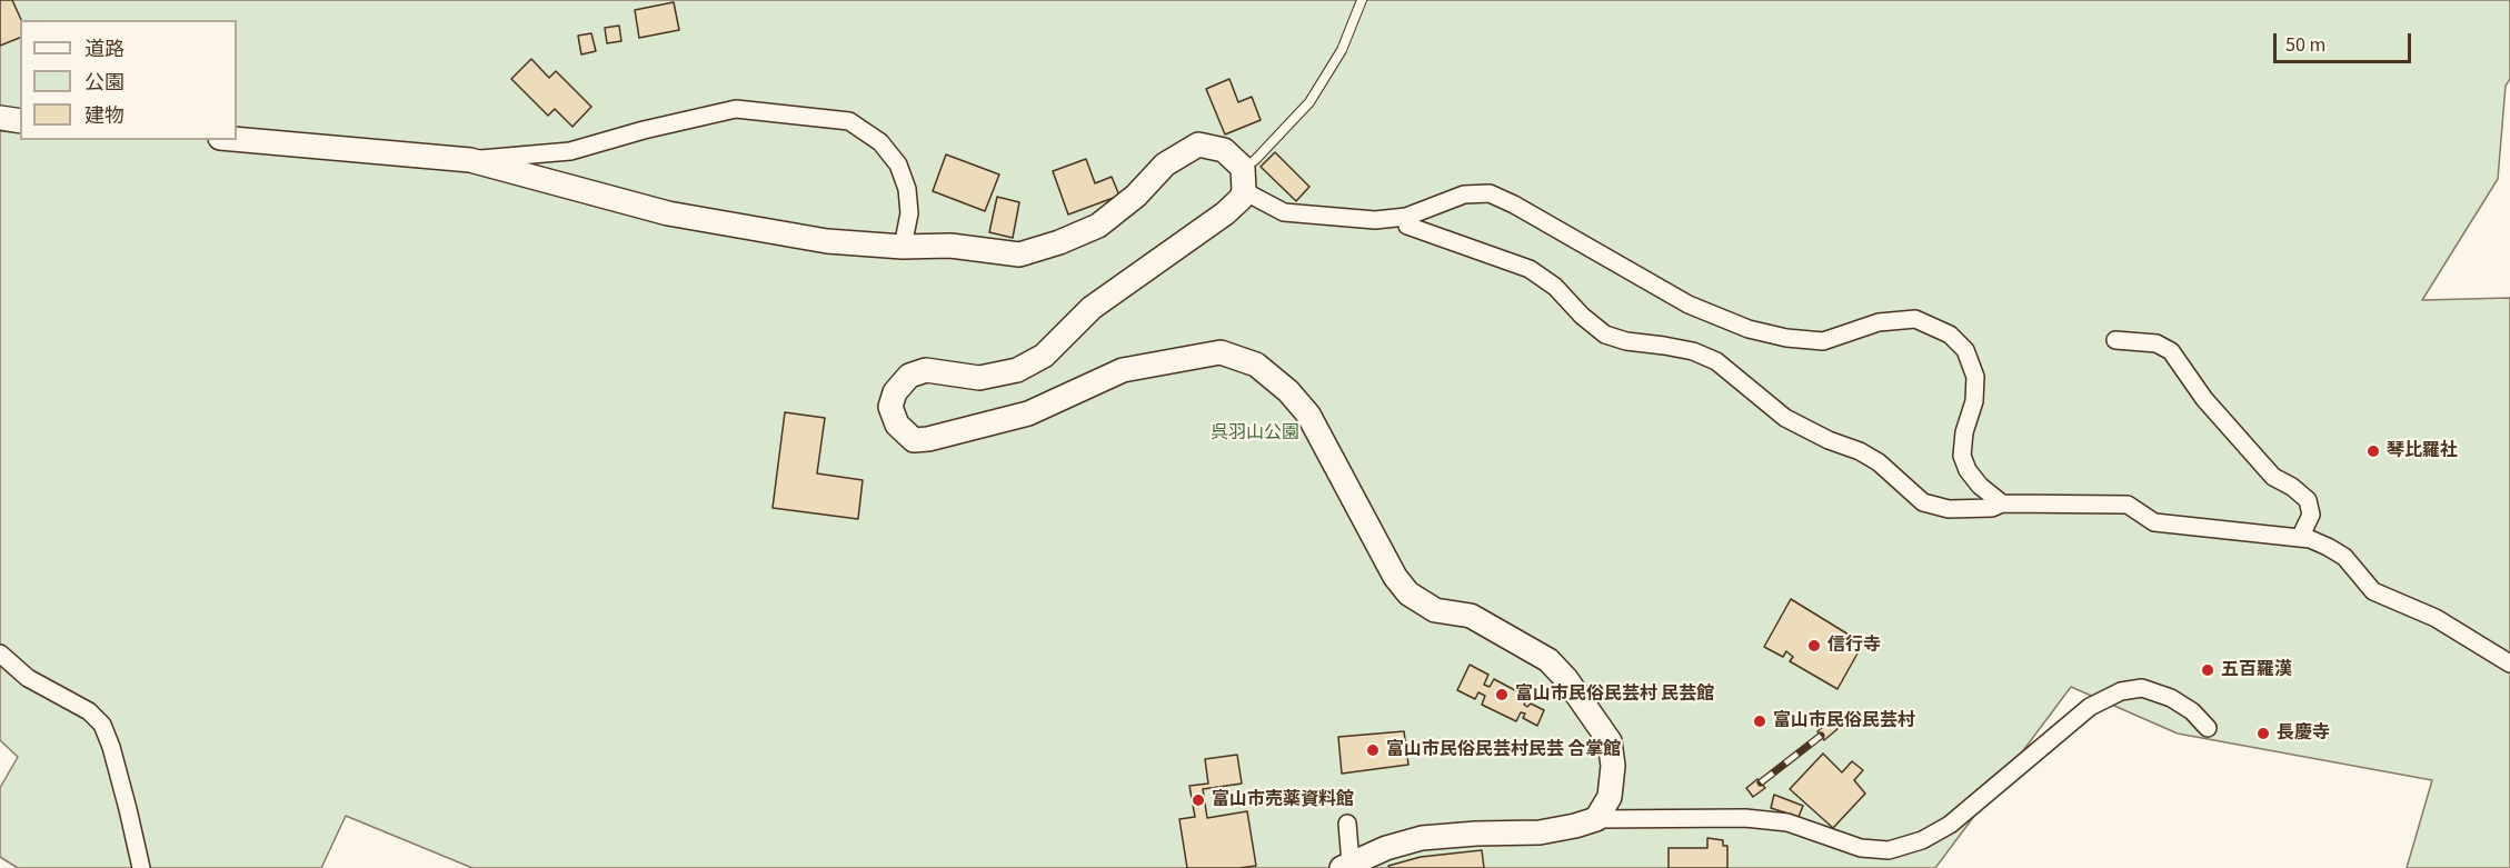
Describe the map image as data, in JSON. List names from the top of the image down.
{
  "parks": ["呉羽山公園"],
  "places": [
    "琴比羅社",
    "信行寺",
    "五百羅漢",
    "富山市民俗民芸村 民芸館",
    "富山市民俗民芸村",
    "長慶寺",
    "富山市民俗民芸村民芸 合掌館",
    "富山市売薬資料館"
  ],
  "legend": ["道路", "公園", "建物"],
  "scale_bar": "50 m"
}
